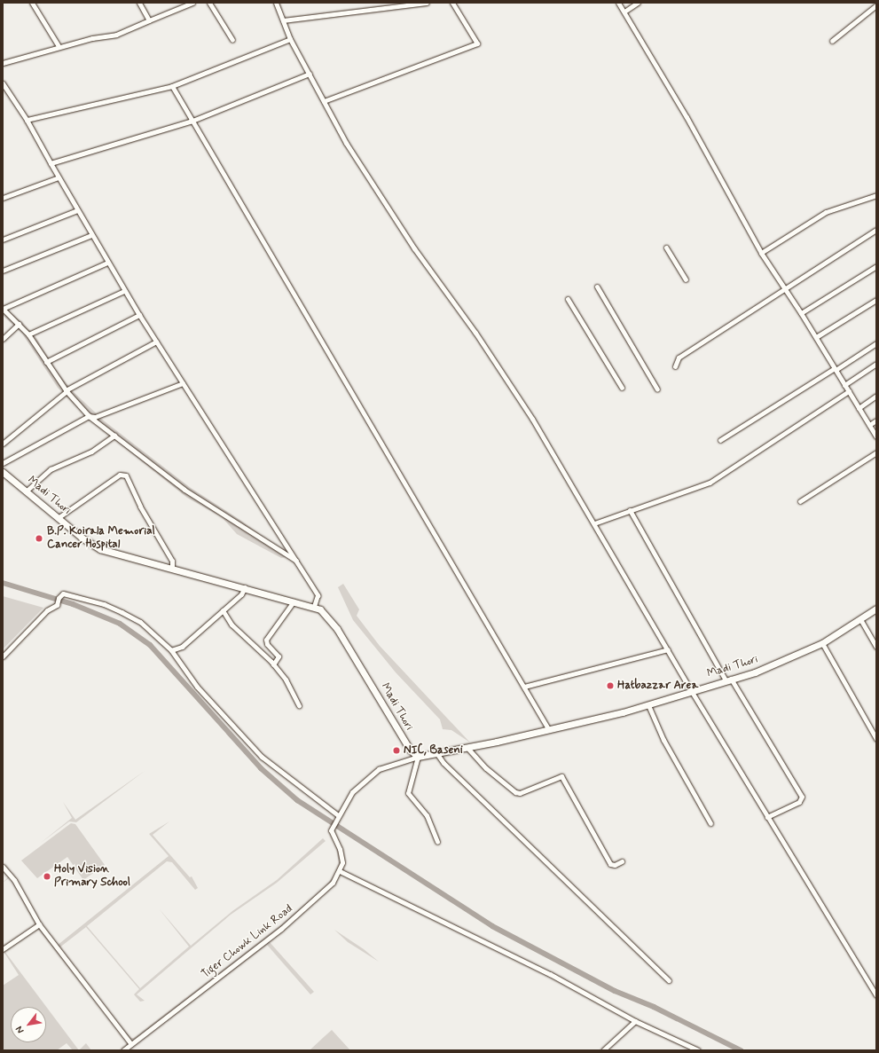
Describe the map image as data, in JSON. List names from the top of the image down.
{
  "streets": {
    "main road": ["Madi Thori"],
    "street": ["Tiger Chowk Link Road"]
  },
  "places": [
    "B.P. Koirala Memorial Cancer Hospital",
    "Hatbazzar Area",
    "NIC, Baseni",
    "Holy Vision Primary School"
  ],
  "north": "bottom left"
}
